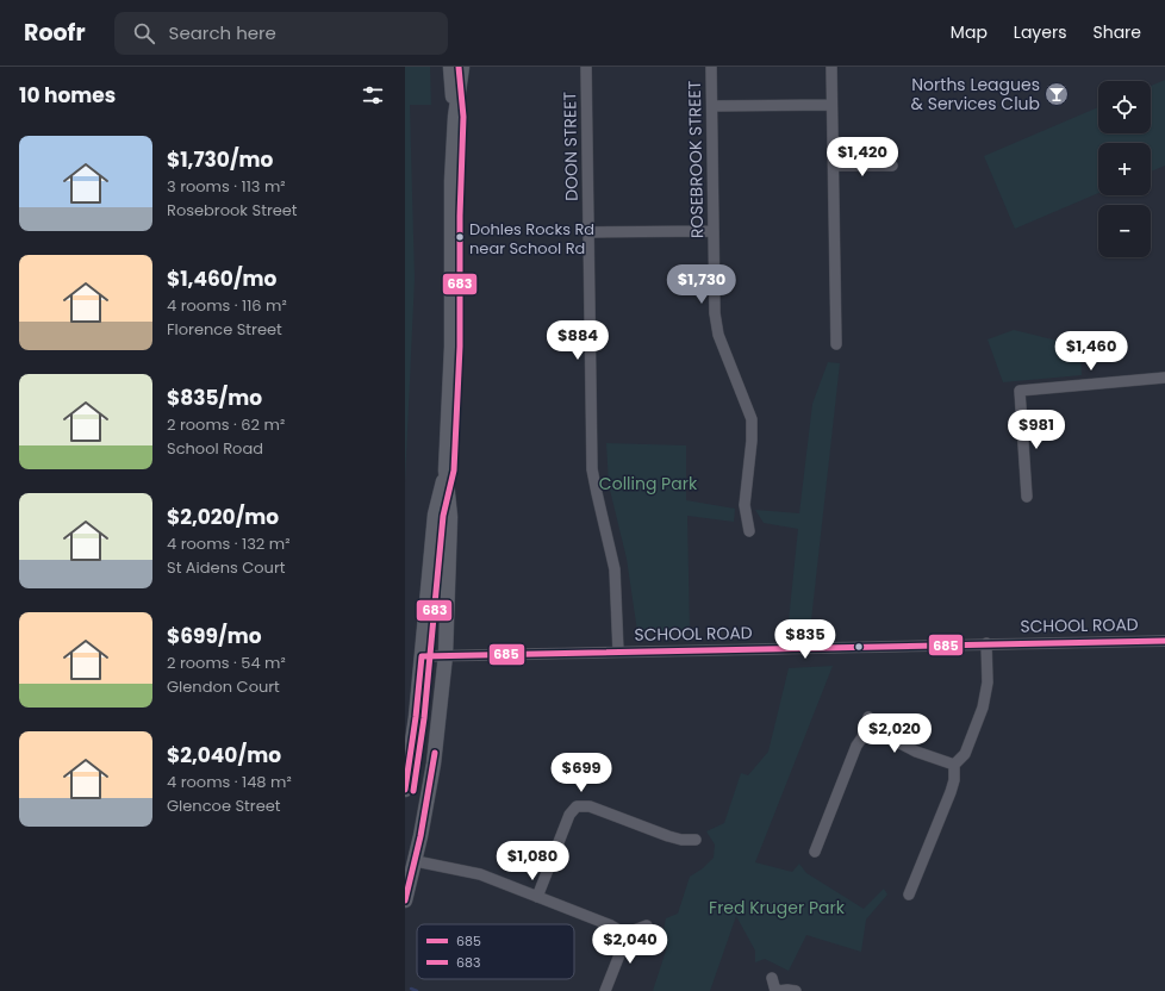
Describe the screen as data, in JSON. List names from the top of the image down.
{
  "streets": {
    "street": ["DOON STREET", "ROSEBROOK STREET", "SCHOOL ROAD"]
  },
  "crossings": [
    ["DOON STREET", "SCHOOL ROAD"]
  ],
  "parks": ["Colling Park", "Fred Kruger Park"],
  "places": {
    "bar": ["Norths Leagues & Services Club"],
    "other": ["Dohles Rocks Rd near School Rd"]
  },
  "lines": ["transit line 683", "transit line 685"],
  "legend": ["685", "683"],
  "page": {
    "header": "Roofr",
    "search": "Search here",
    "nav": ["Map", "Layers", "Share"],
    "heading": "10 homes",
    "map_buttons": ["+", "−"],
    "list": [
      {
        "name": "$1,730/mo",
        "note": "3 rooms · 113 m² · Rosebrook Street"
      },
      {
        "name": "$1,460/mo",
        "note": "4 rooms · 116 m² · Florence Street"
      },
      {
        "name": "$835/mo",
        "note": "2 rooms · 62 m² · School Road"
      },
      {
        "name": "$2,020/mo",
        "note": "4 rooms · 132 m² · St Aidens Court"
      },
      {
        "name": "$699/mo",
        "note": "2 rooms · 54 m² · Glendon Court"
      },
      {
        "name": "$2,040/mo",
        "note": "4 rooms · 148 m² · Glencoe Street"
      }
    ],
    "price": [
      "$1,420",
      "$1,730",
      "$884",
      "$1,460",
      "$981",
      "$835",
      "$2,020",
      "$699",
      "$1,080",
      "$2,040"
    ]
  }
}
